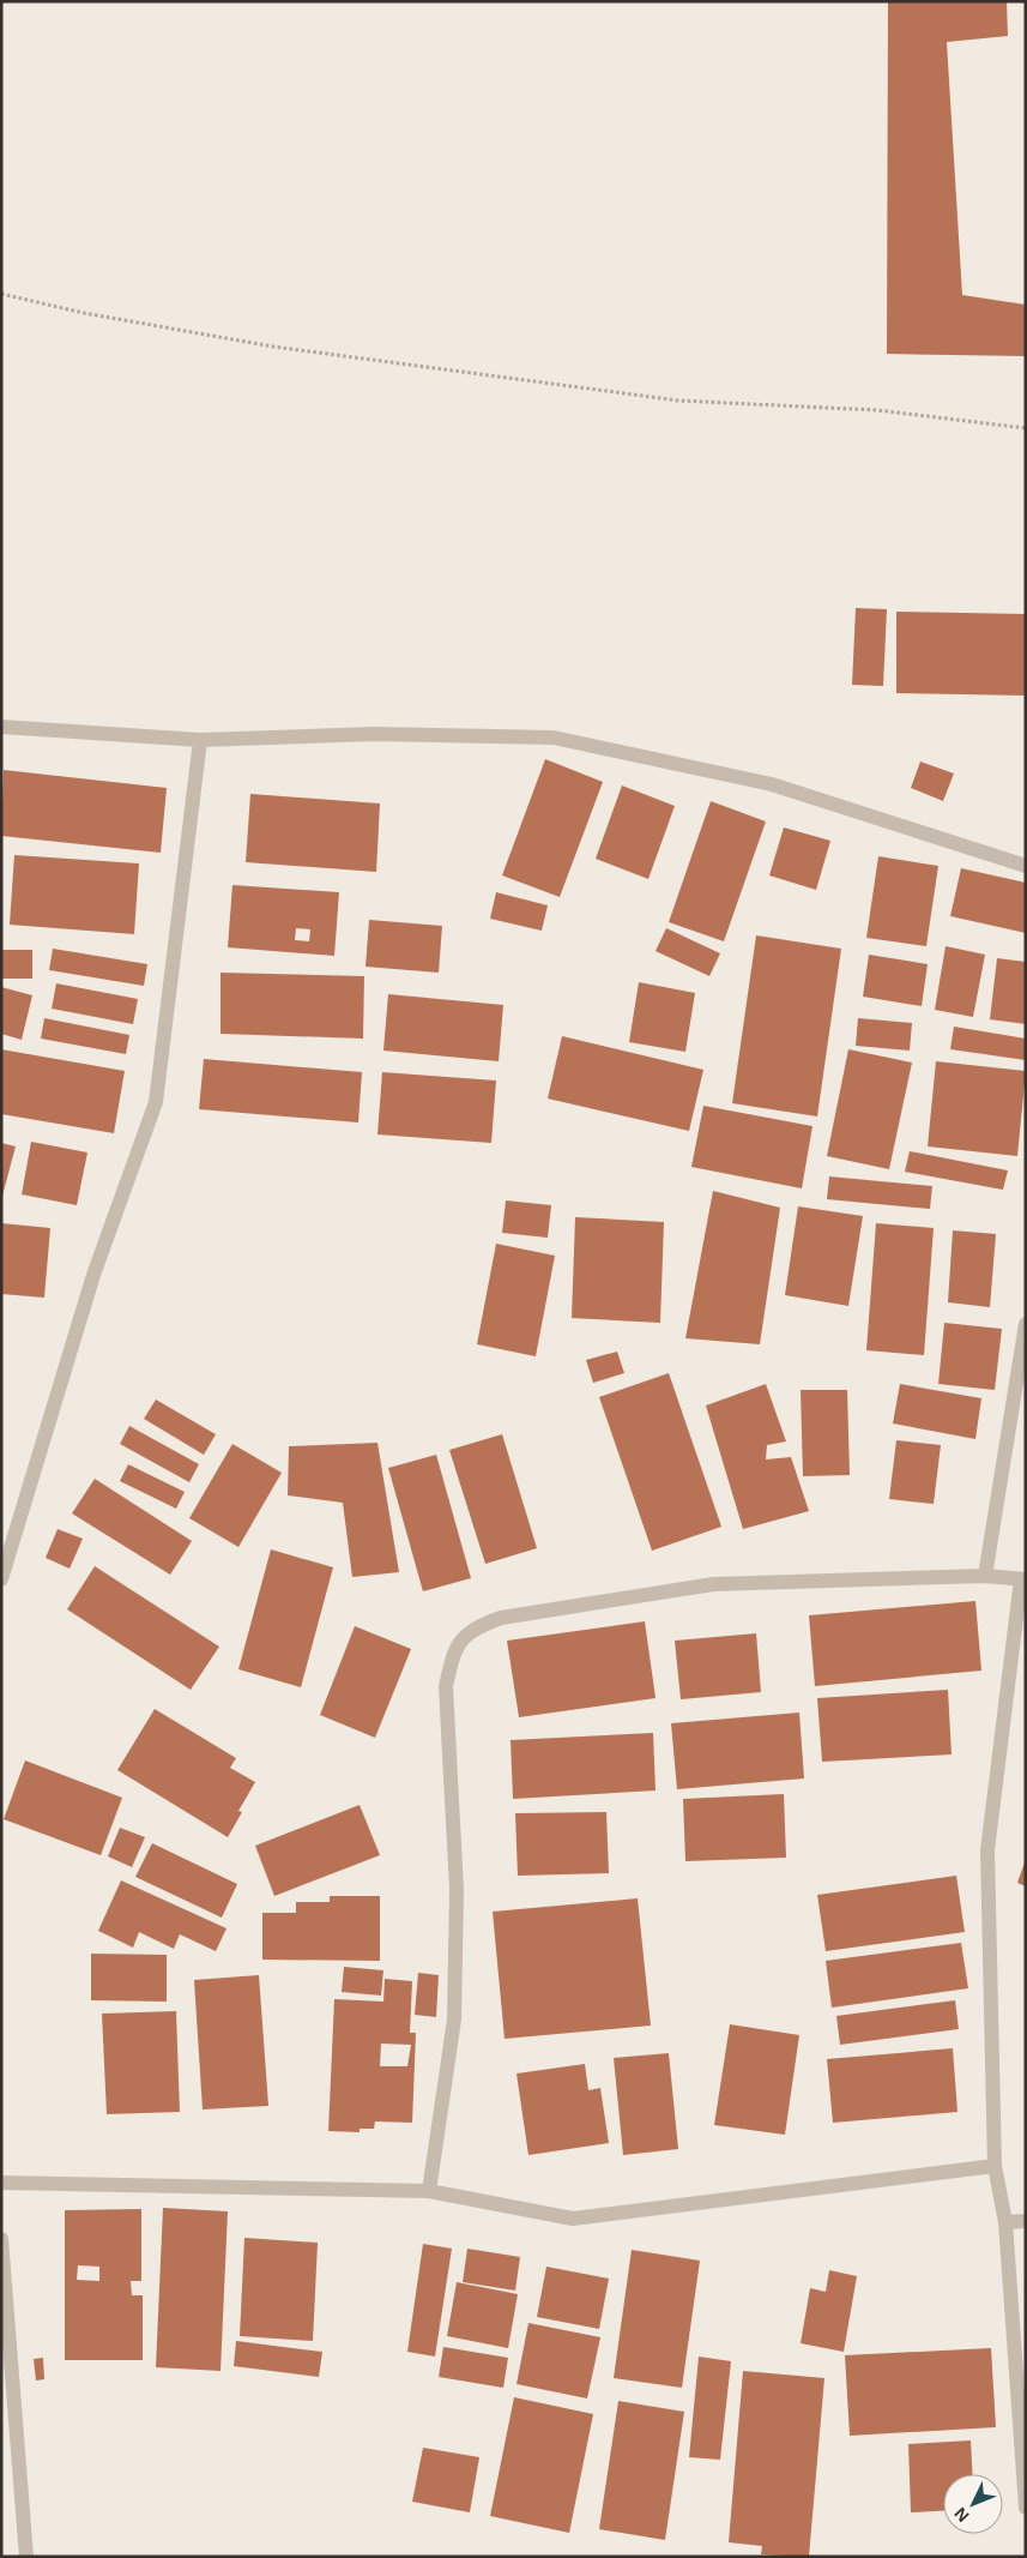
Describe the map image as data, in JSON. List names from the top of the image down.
{
  "north": "bottom left"
}
